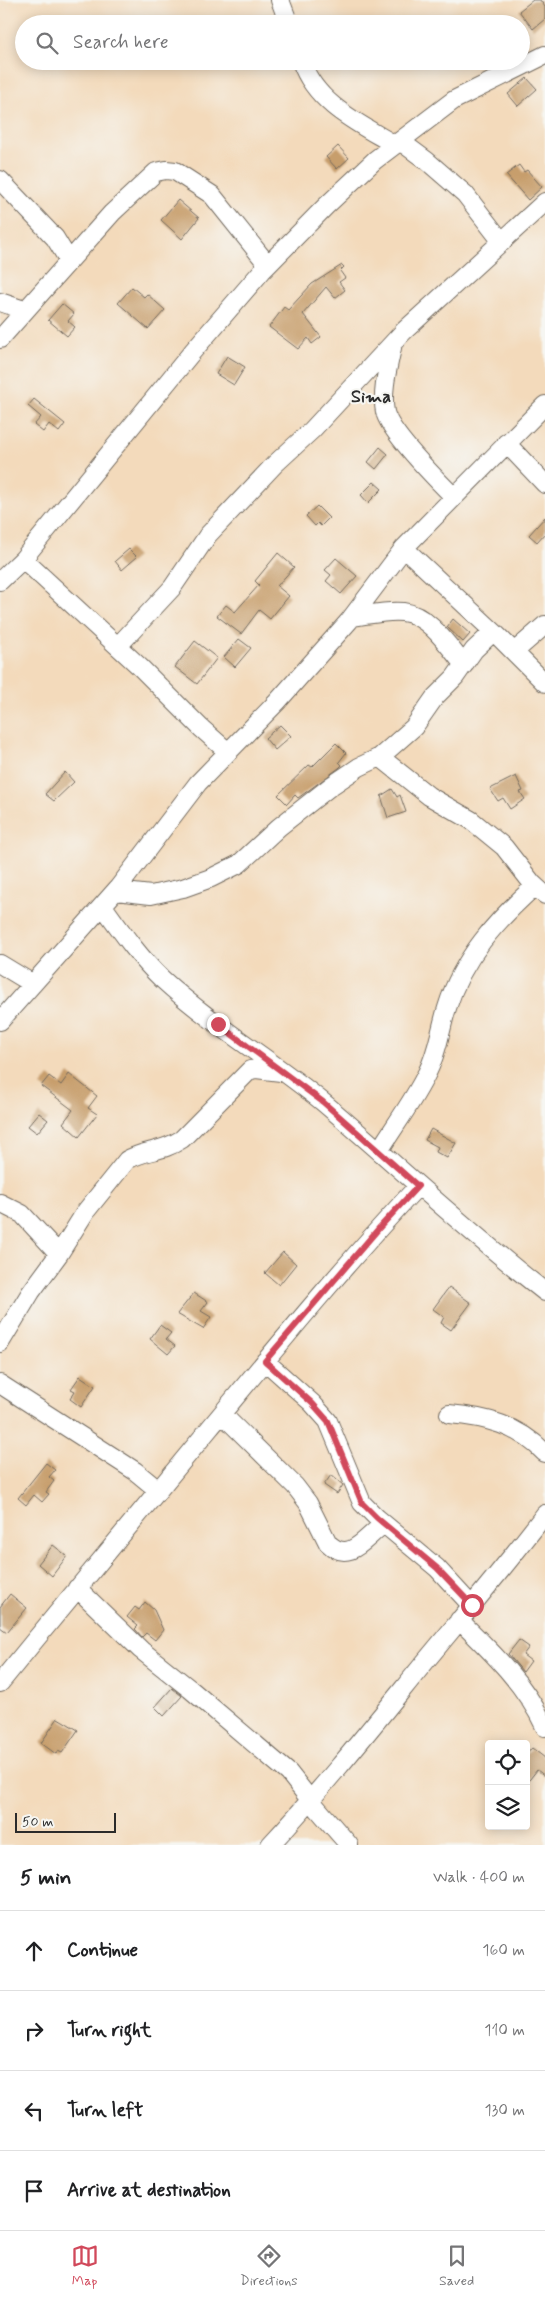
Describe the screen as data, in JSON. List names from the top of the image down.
{
  "districts": ["Sima"],
  "scale_bar": "50 m",
  "page": {
    "search": "Search here",
    "scale": "50 m",
    "heading": ["5 min", "Walk · 400 m"],
    "list": [
      ["Continue", "160 m"],
      ["Turn right", "110 m"],
      ["Turn left", "130 m"],
      "Arrive at destination"
    ],
    "nav": ["Map", "Directions", "Saved"]
  }
}
